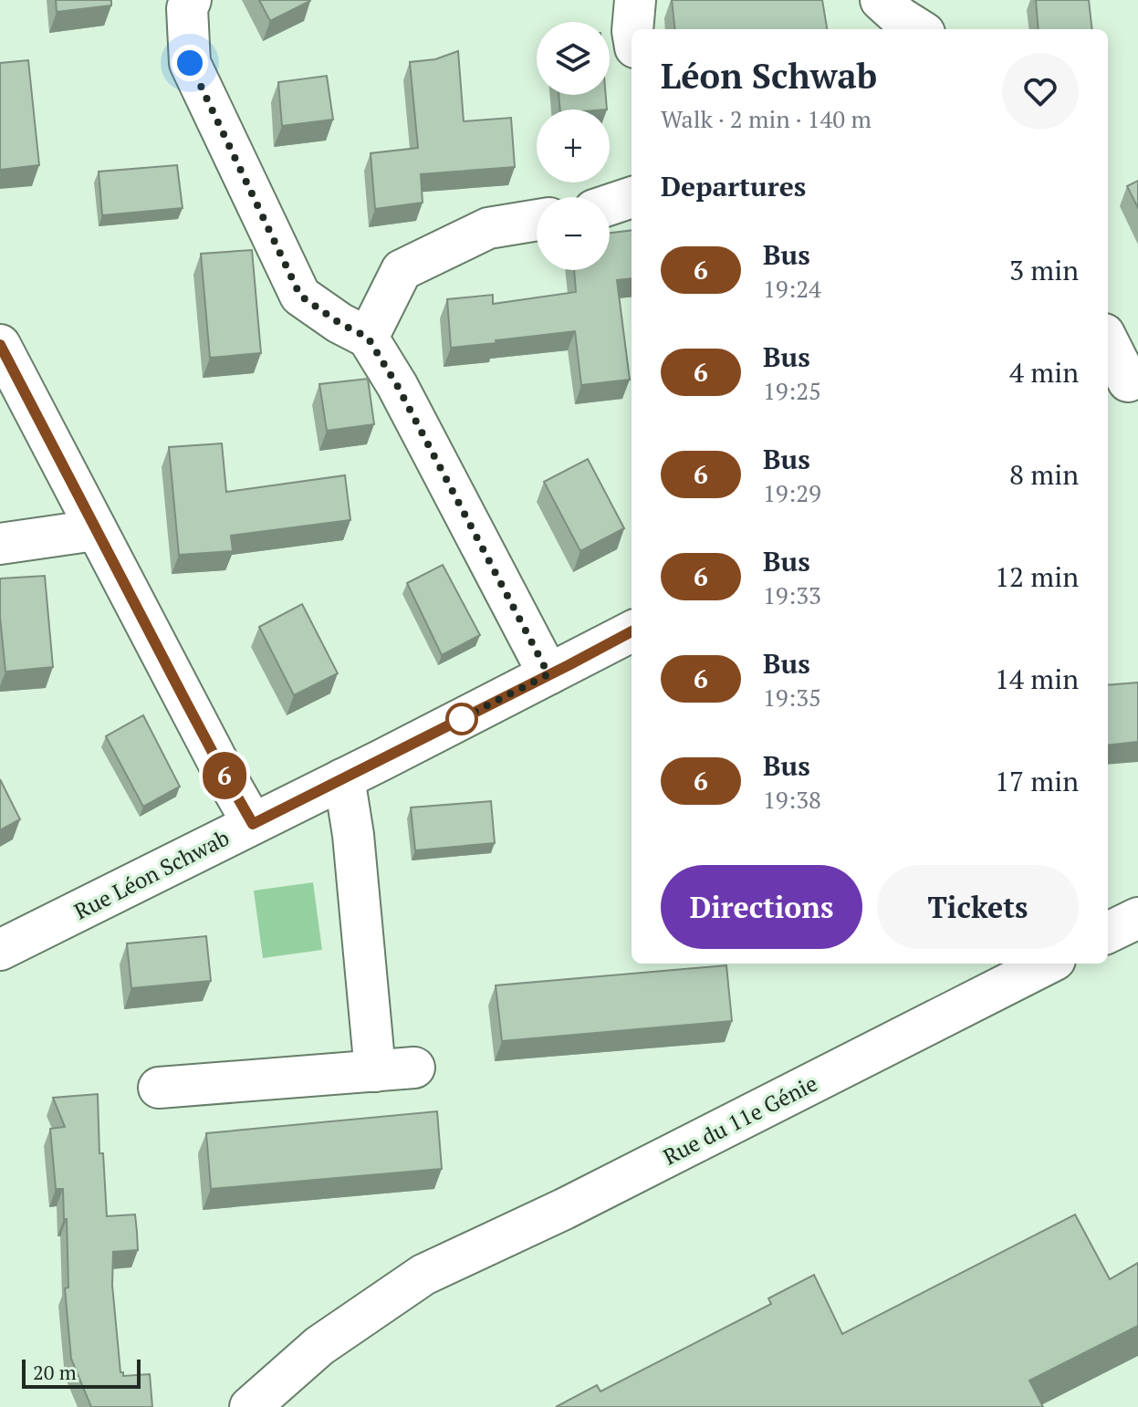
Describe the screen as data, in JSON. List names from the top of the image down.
{
  "streets": {
    "street": ["Rue Léon Schwab", "Rue du 11e Génie"]
  },
  "lines": ["bus line 6"],
  "scale_bar": "20 m",
  "page": {
    "on_map": "6",
    "map_buttons": ["+", "−"],
    "heading": [
      ["Léon Schwab", "Walk · 2 min · 140 m"],
      "Departures"
    ],
    "list": [
      {
        "mark": "6",
        "name": "Bus",
        "note": "19:24",
        "value": "3 min"
      },
      {
        "mark": "6",
        "name": "Bus",
        "note": "19:25",
        "value": "4 min"
      },
      {
        "mark": "6",
        "name": "Bus",
        "note": "19:29",
        "value": "8 min"
      },
      {
        "mark": "6",
        "name": "Bus",
        "note": "19:33",
        "value": "12 min"
      },
      {
        "mark": "6",
        "name": "Bus",
        "note": "19:35",
        "value": "14 min"
      },
      {
        "mark": "6",
        "name": "Bus",
        "note": "19:38",
        "value": "17 min"
      }
    ],
    "buttons": ["Directions", "Tickets"],
    "scale": "20 m"
  }
}
